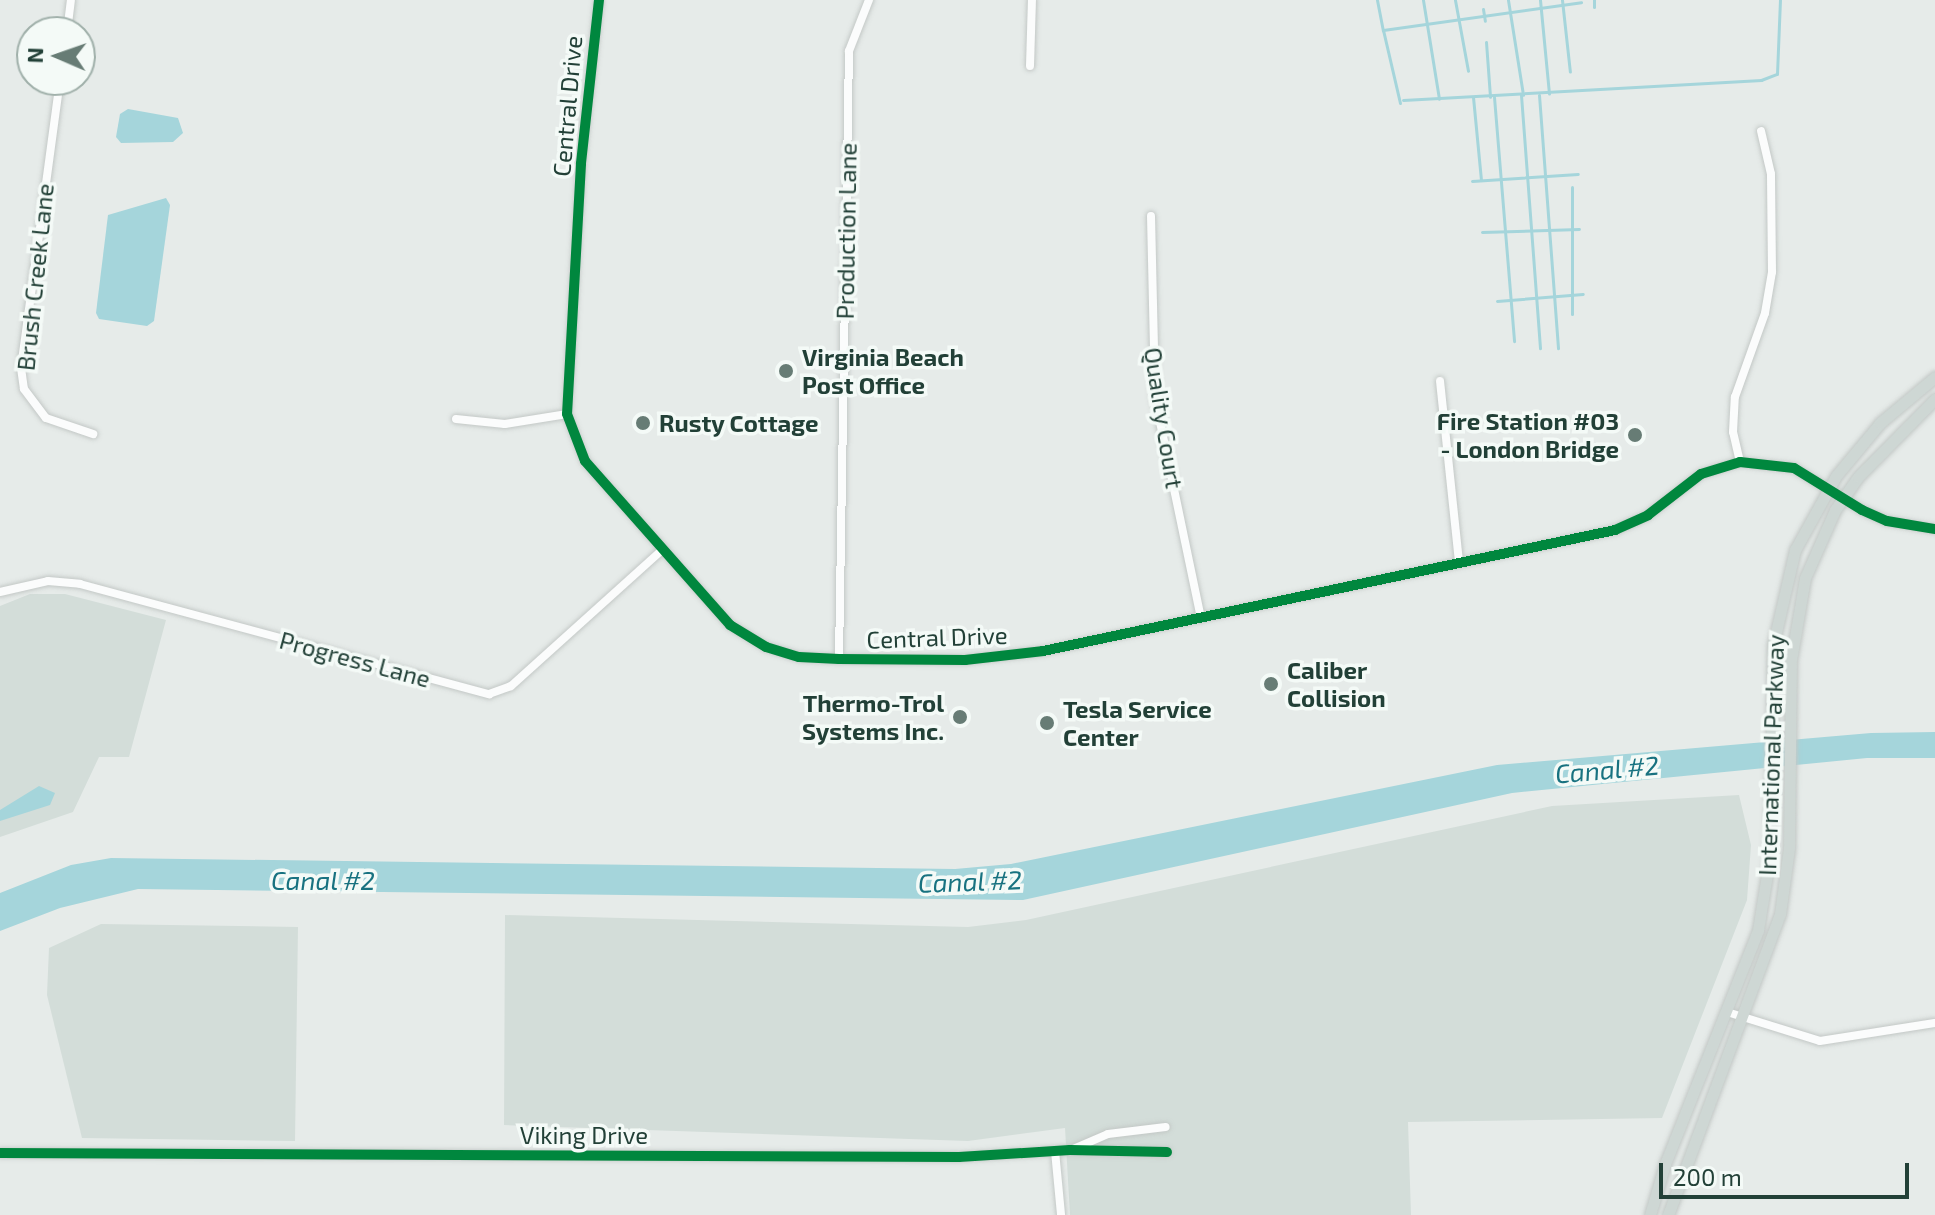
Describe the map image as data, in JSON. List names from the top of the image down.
{
  "streets": {
    "main road": ["International Parkway"],
    "street": [
      "Central Drive",
      "Production Lane",
      "Brush Creek Lane",
      "Quality Court",
      "Progress Lane",
      "Viking Drive"
    ]
  },
  "crossings": [
    ["Central Drive", "Production Lane"],
    ["Central Drive", "Quality Court"],
    ["Central Drive", "Progress Lane"],
    ["Central Drive", "International Parkway"]
  ],
  "water": ["Canal #2"],
  "places": [
    "Virginia Beach Post Office",
    "Rusty Cottage",
    "Fire Station #03 - London Bridge",
    "Caliber Collision",
    "Thermo-Trol Systems Inc.",
    "Tesla Service Center"
  ],
  "scale_bar": "200 m",
  "north": "left"
}
